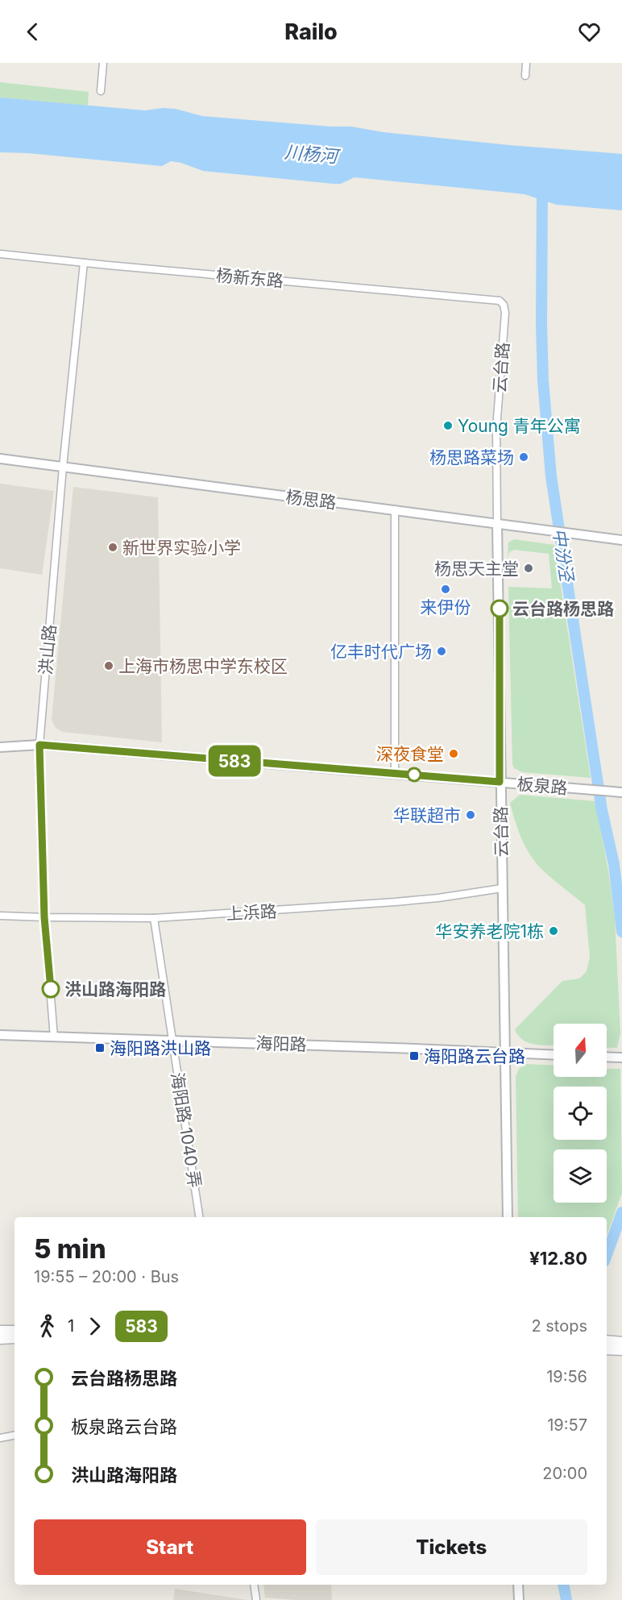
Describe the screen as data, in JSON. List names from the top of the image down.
{
  "streets": {
    "street": [
      "杨新东路",
      "云台路",
      "杨思路",
      "洪山路",
      "板泉路",
      "上浜路",
      "海阳路",
      "海阳路 1040 弄"
    ]
  },
  "crossings": [
    ["杨新东路", "云台路"],
    ["杨新东路", "洪山路"],
    ["云台路", "杨思路"],
    ["云台路", "板泉路"],
    ["云台路", "上浜路"],
    ["云台路", "海阳路"],
    ["杨思路", "洪山路"],
    ["洪山路", "板泉路"],
    ["洪山路", "上浜路"],
    ["洪山路", "海阳路"],
    ["上浜路", "海阳路 1040 弄"],
    ["海阳路", "海阳路 1040 弄"]
  ],
  "water": ["川杨河", "中汾泾"],
  "places": {
    "other": [
      "Young 青年公寓",
      "杨思路菜场",
      "新世界实验小学",
      "杨思天主堂",
      "来伊份",
      "云台路杨思路",
      "亿丰时代广场",
      "上海市杨思中学东校区",
      "深夜食堂",
      "华联超市",
      "华安养老院1栋",
      "洪山路海阳路"
    ],
    "transit": ["海阳路洪山路", "海阳路云台路"]
  },
  "lines": ["bus line 583"],
  "north": "top",
  "page": {
    "header": "Railo",
    "on_map": "583",
    "heading": ["5 min", "19:55 – 20:00 · Bus", "¥12.80"],
    "legs": ["1", "583", "2 stops"],
    "list": [
      {
        "name": "云台路杨思路",
        "value": "19:56"
      },
      {
        "name": "板泉路云台路",
        "value": "19:57"
      },
      {
        "name": "洪山路海阳路",
        "value": "20:00"
      }
    ],
    "buttons": ["Start", "Tickets"]
  }
}
